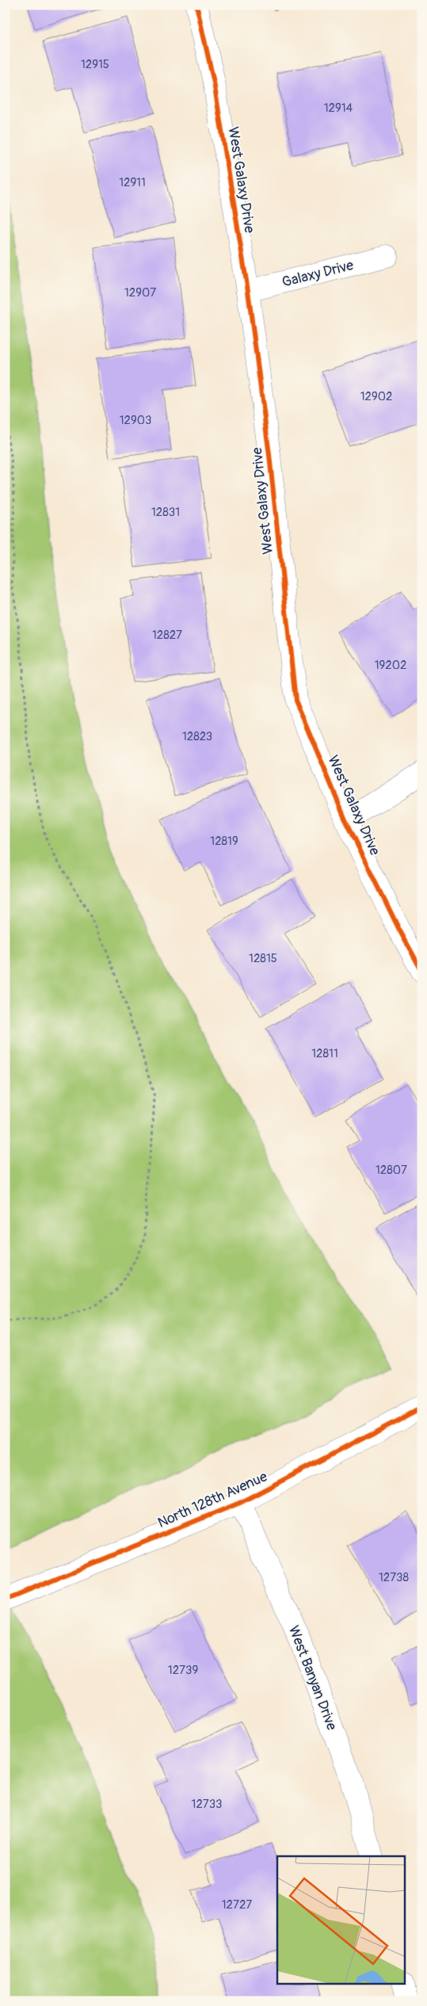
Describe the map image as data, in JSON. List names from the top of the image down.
{
  "streets": {
    "street": [
      "West Galaxy Drive",
      "Galaxy Drive",
      "North 128th Avenue",
      "West Banyan Drive"
    ]
  },
  "crossings": [
    ["West Galaxy Drive", "Galaxy Drive"],
    ["North 128th Avenue", "West Banyan Drive"]
  ],
  "house_numbers": [
    "12915",
    "12914",
    "12911",
    "12907",
    "12902",
    "12903",
    "12831",
    "12827",
    "19202",
    "12823",
    "12819",
    "12815",
    "12811",
    "12807",
    "12738",
    "12739",
    "12733",
    "12727"
  ]
}
